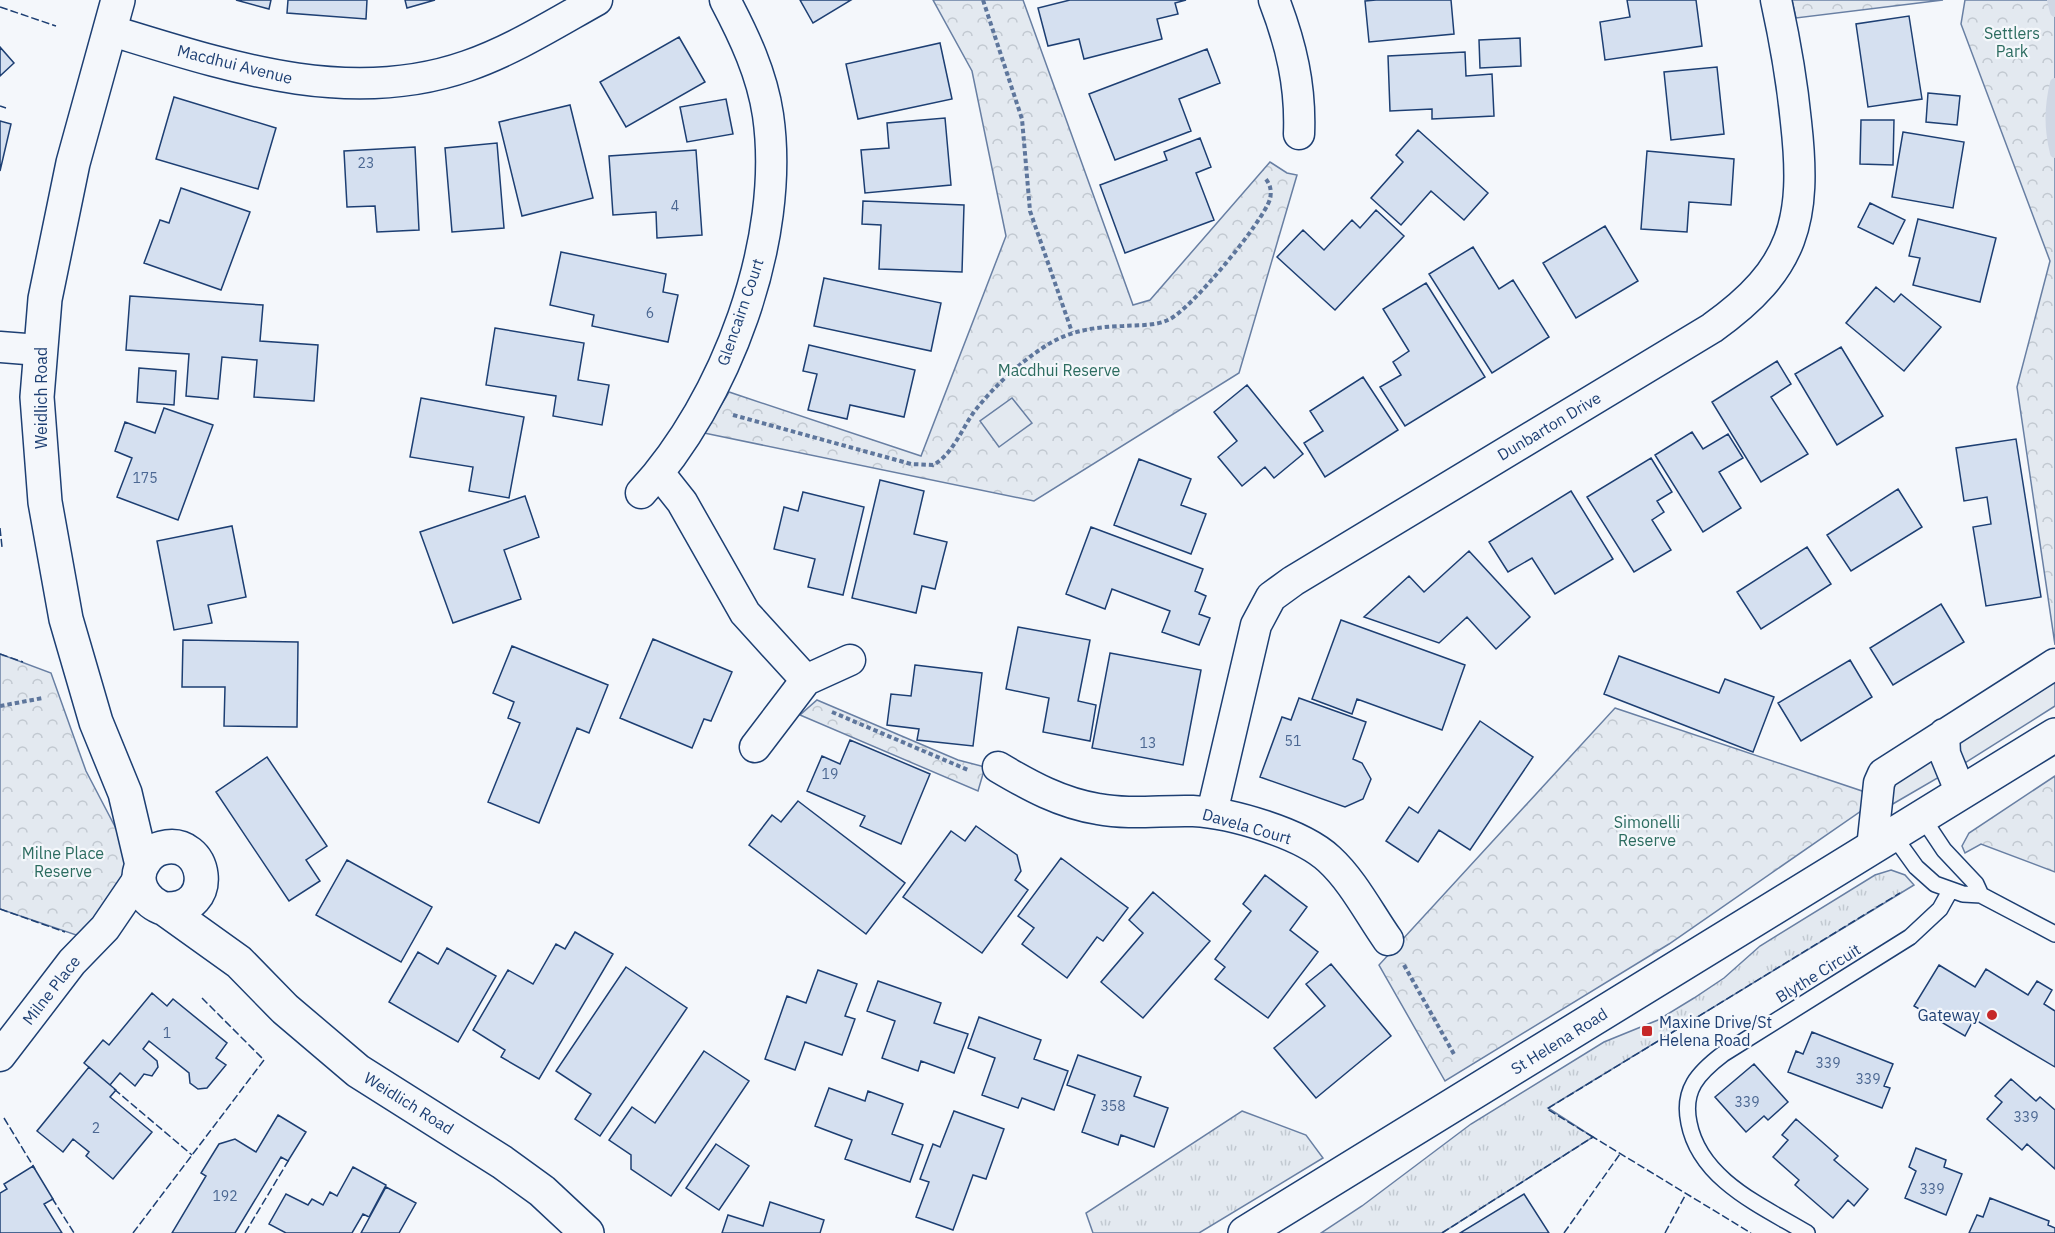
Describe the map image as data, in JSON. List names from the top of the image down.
{
  "streets": {
    "street": [
      "Macdhui Avenue",
      "Glencairn Court",
      "Weidlich Road",
      "Dunbarton Drive",
      "Davela Court",
      "Milne Place",
      "St Helena Road"
    ],
    "lane": ["Blythe Circuit"]
  },
  "crossings": [
    ["Macdhui Avenue", "Weidlich Road"],
    ["Weidlich Road", "Milne Place"],
    ["Dunbarton Drive", "Davela Court"]
  ],
  "parks": [
    "Settlers Park",
    "Macdhui Reserve",
    "Simonelli Reserve",
    "Milne Place Reserve"
  ],
  "places": {
    "other": ["Gateway"],
    "transit": ["Maxine Drive/St Helena Road"]
  },
  "house_numbers": [
    "23",
    "4",
    "6",
    "175",
    "51",
    "13",
    "19",
    "1",
    "339",
    "339",
    "339",
    "358",
    "339",
    "2",
    "339",
    "192"
  ]
}
